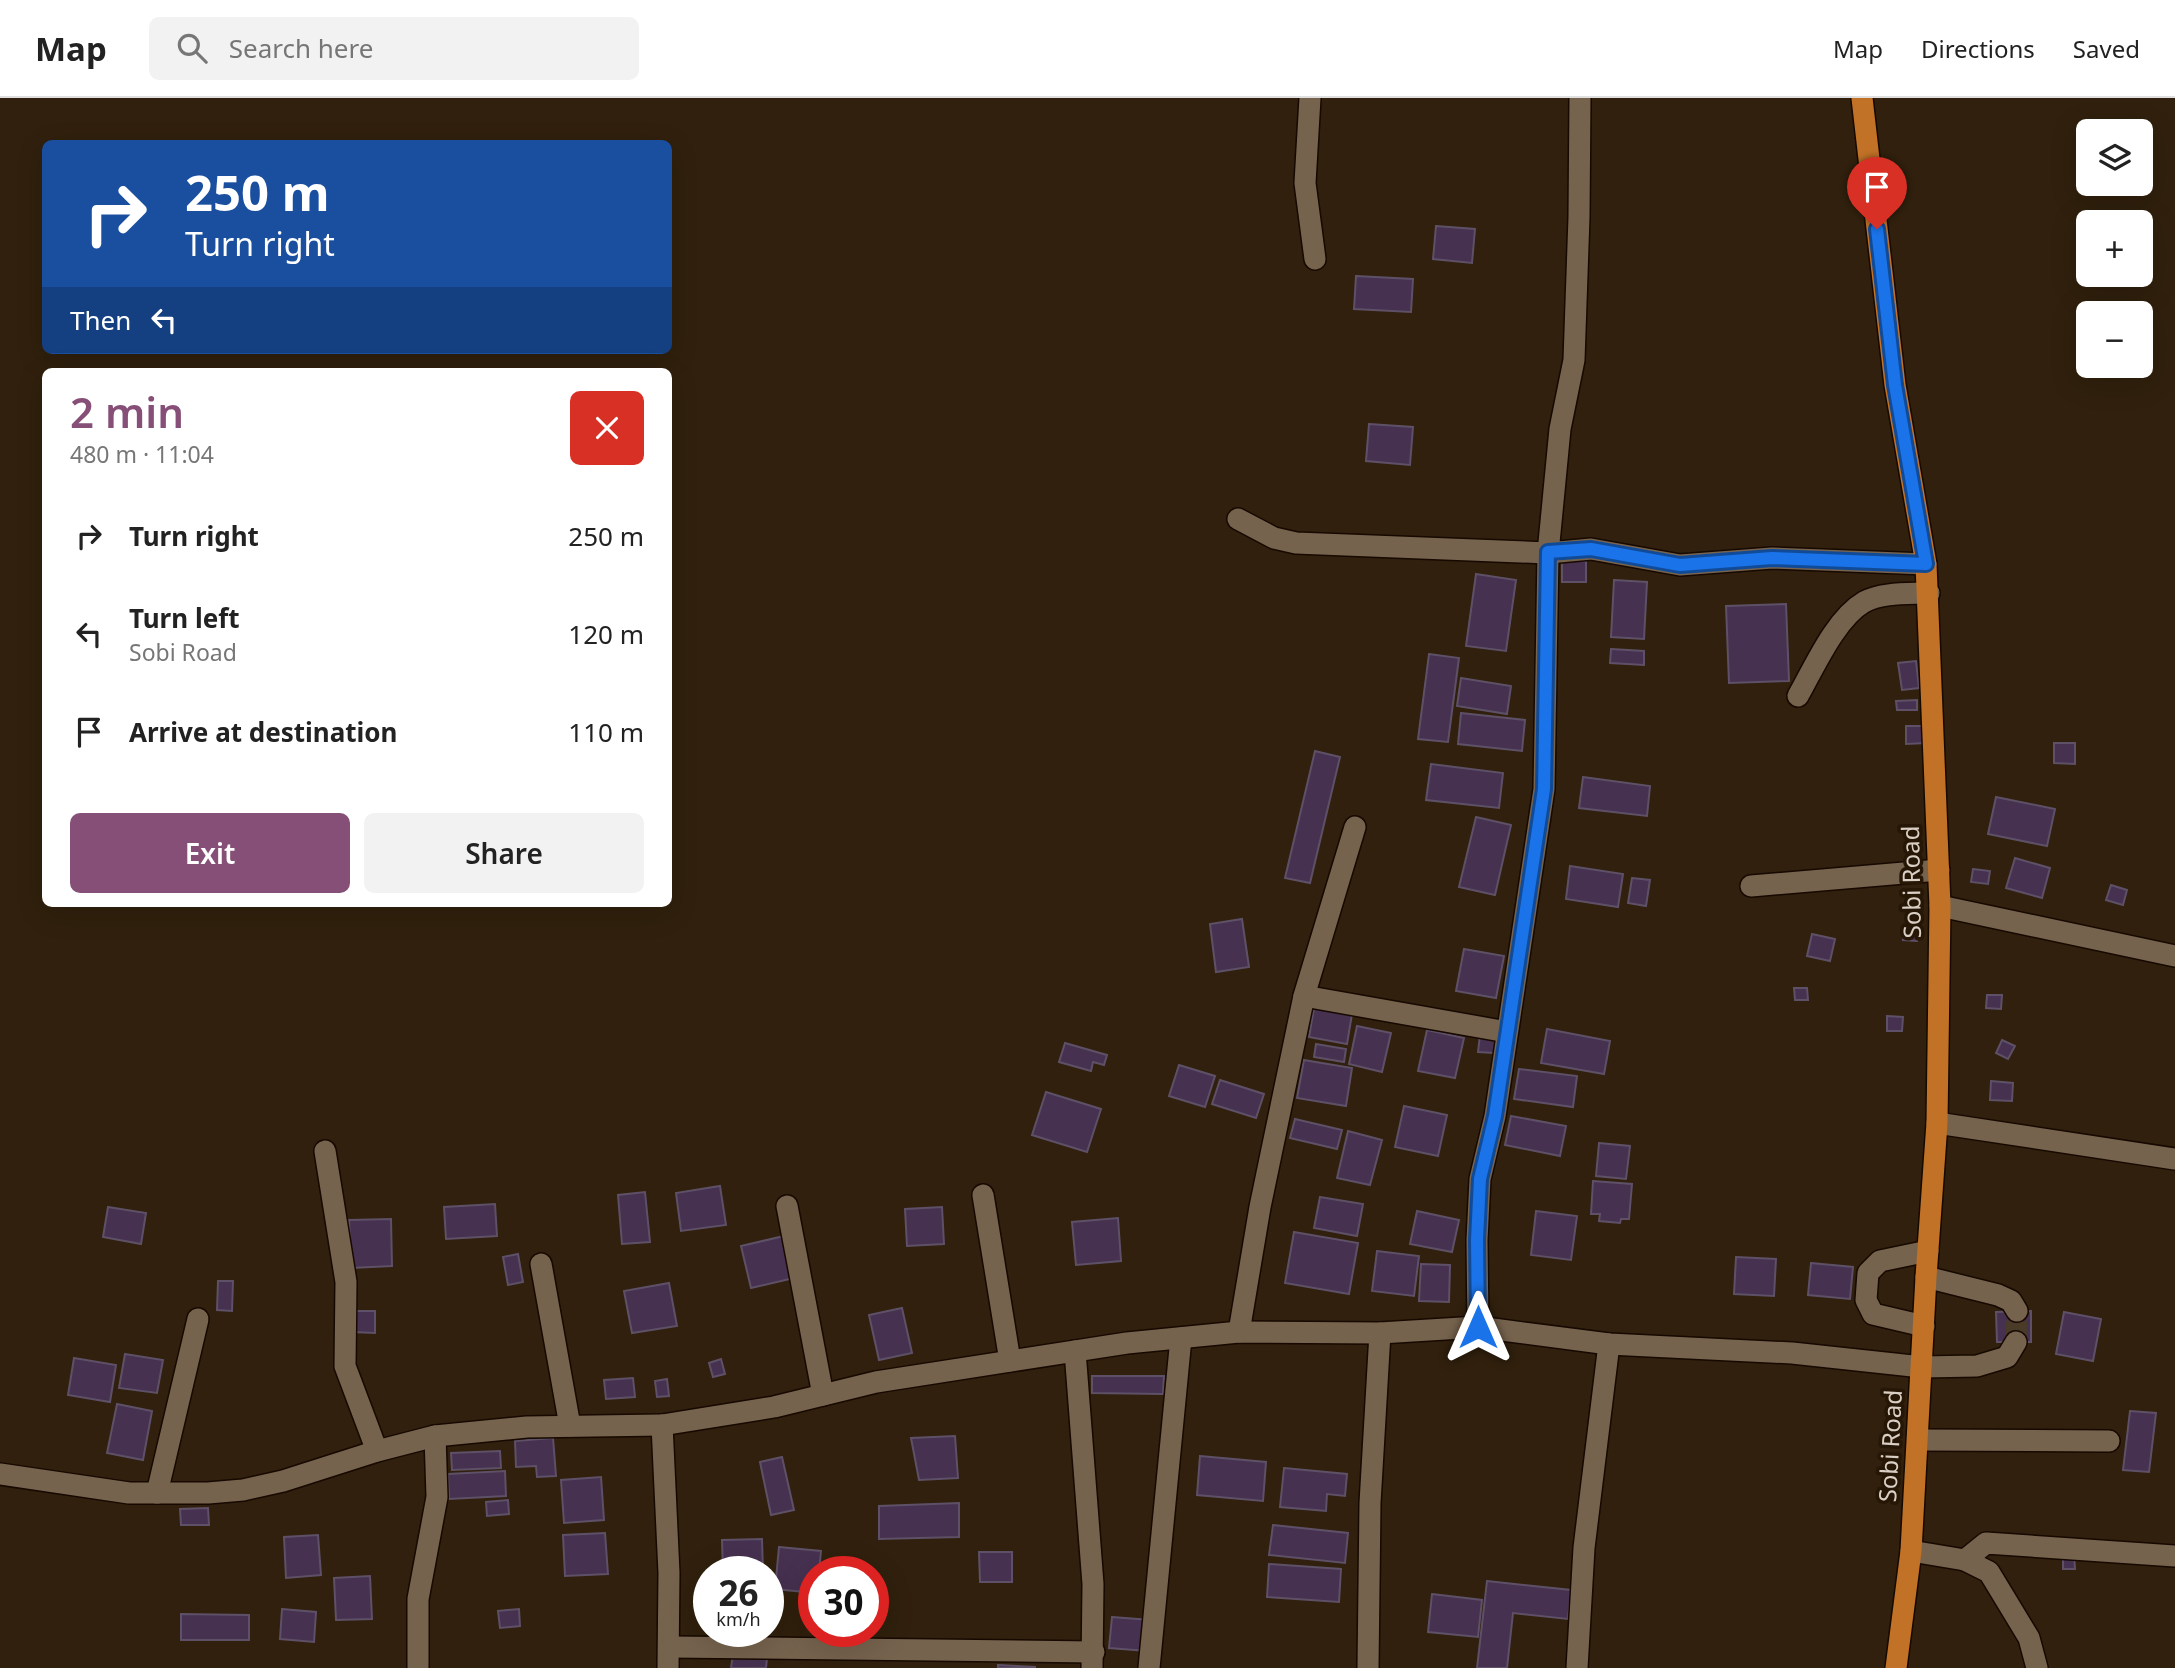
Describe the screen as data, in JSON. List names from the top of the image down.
{
  "streets": {
    "highway": ["Sobi Road"]
  },
  "page": {
    "header": "Map",
    "search": "Search here",
    "nav": ["Map", "Directions", "Saved"],
    "map_buttons": ["+", "−"],
    "turn": ["250 m", "Turn right"],
    "then": "Then",
    "heading": ["2 min", "480 m · 11:04"],
    "list": [
      {
        "name": "Turn right",
        "value": "250 m"
      },
      {
        "name": "Turn left",
        "note": "Sobi Road",
        "value": "120 m"
      },
      {
        "name": "Arrive at destination",
        "value": "110 m"
      }
    ],
    "buttons": ["Exit", "Share"],
    "speed": "26 km/h",
    "limit": "30"
  }
}
